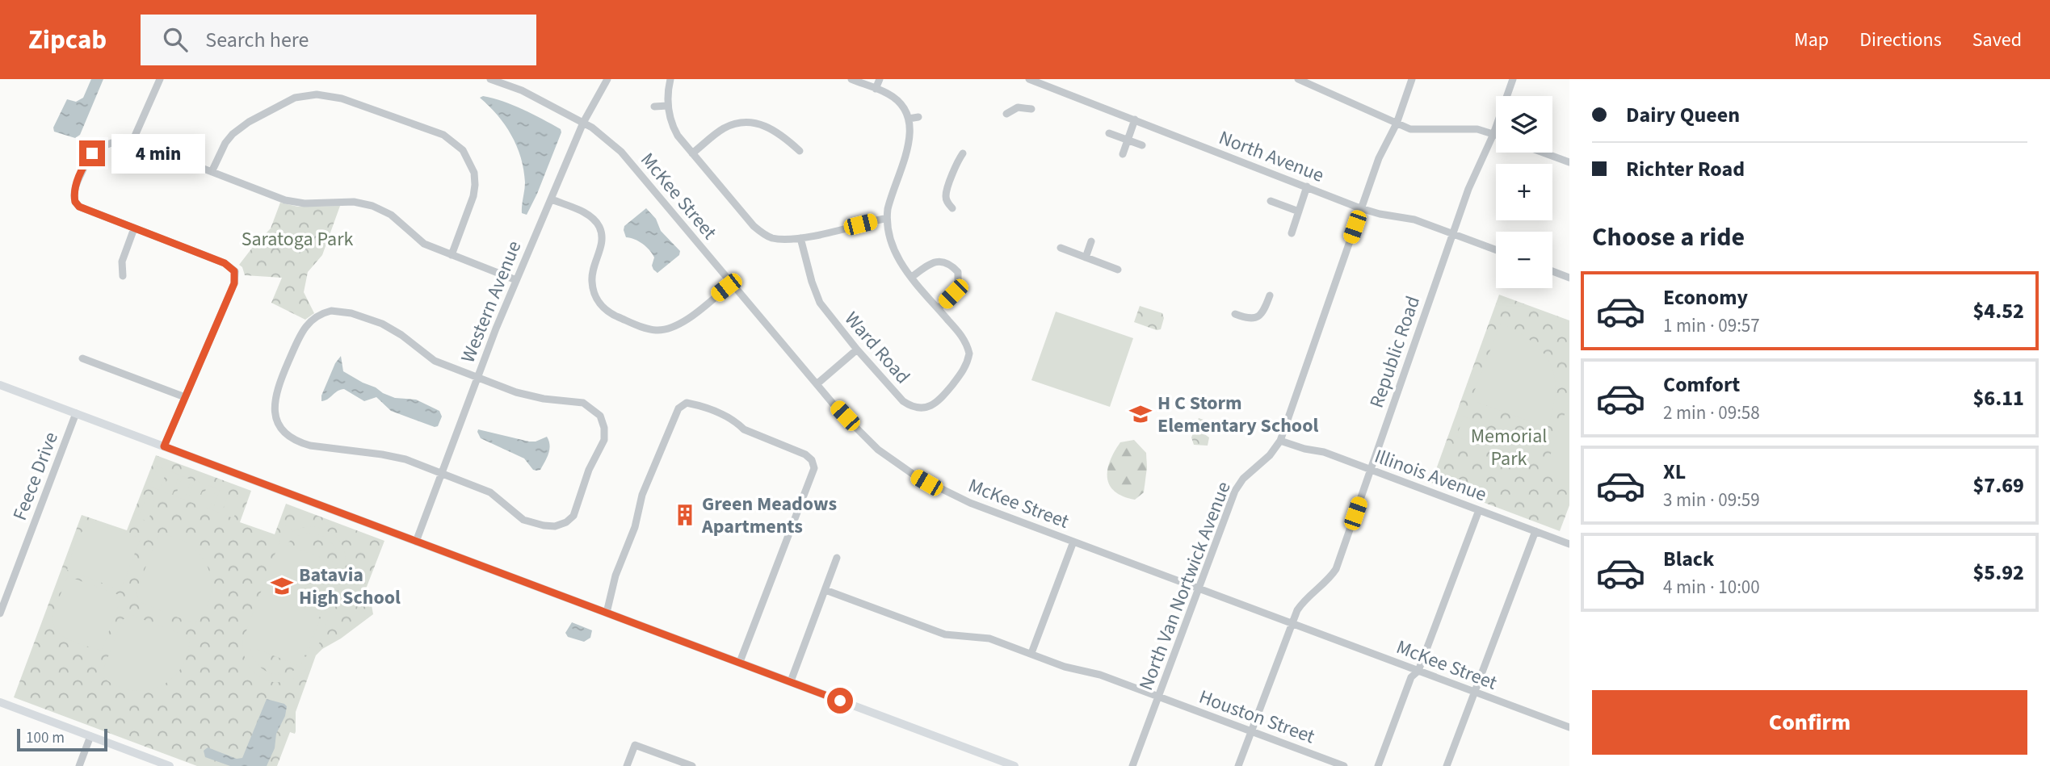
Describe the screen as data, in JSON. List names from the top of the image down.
{
  "streets": {
    "street": [
      "North Avenue",
      "McKee Street",
      "Western Avenue",
      "Ward Road",
      "Republic Road",
      "Illinois Avenue",
      "Feece Drive",
      "North Van Nortwick Avenue",
      "Houston Street"
    ]
  },
  "crossings": [
    ["North Avenue", "Republic Road"],
    ["North Avenue", "North Van Nortwick Avenue"],
    ["McKee Street", "Western Avenue"],
    ["McKee Street", "Republic Road"],
    ["McKee Street", "North Van Nortwick Avenue"],
    ["Republic Road", "Illinois Avenue"],
    ["Republic Road", "Houston Street"],
    ["Illinois Avenue", "North Van Nortwick Avenue"],
    ["North Van Nortwick Avenue", "Houston Street"]
  ],
  "parks": ["Saratoga Park", "Memorial Park"],
  "places": {
    "school or university": ["H C Storm Elementary School", "Batavia High School"],
    "building": ["Green Meadows Apartments"]
  },
  "scale_bar": "100 m",
  "page": {
    "header": "Zipcab",
    "search": "Search here",
    "nav": ["Map", "Directions", "Saved"],
    "banner": ["Dairy Queen", "Richter Road"],
    "map_buttons": ["+", "−"],
    "bubble": "4 min",
    "heading": "Choose a ride",
    "list": [
      {
        "name": "Economy",
        "note": "1 min · 09:57",
        "value": "$4.52"
      },
      {
        "name": "Comfort",
        "note": "2 min · 09:58",
        "value": "$6.11"
      },
      {
        "name": "XL",
        "note": "3 min · 09:59",
        "value": "$7.69"
      },
      {
        "name": "Black",
        "note": "4 min · 10:00",
        "value": "$5.92"
      }
    ],
    "buttons": "Confirm",
    "scale": "100 m"
  }
}
